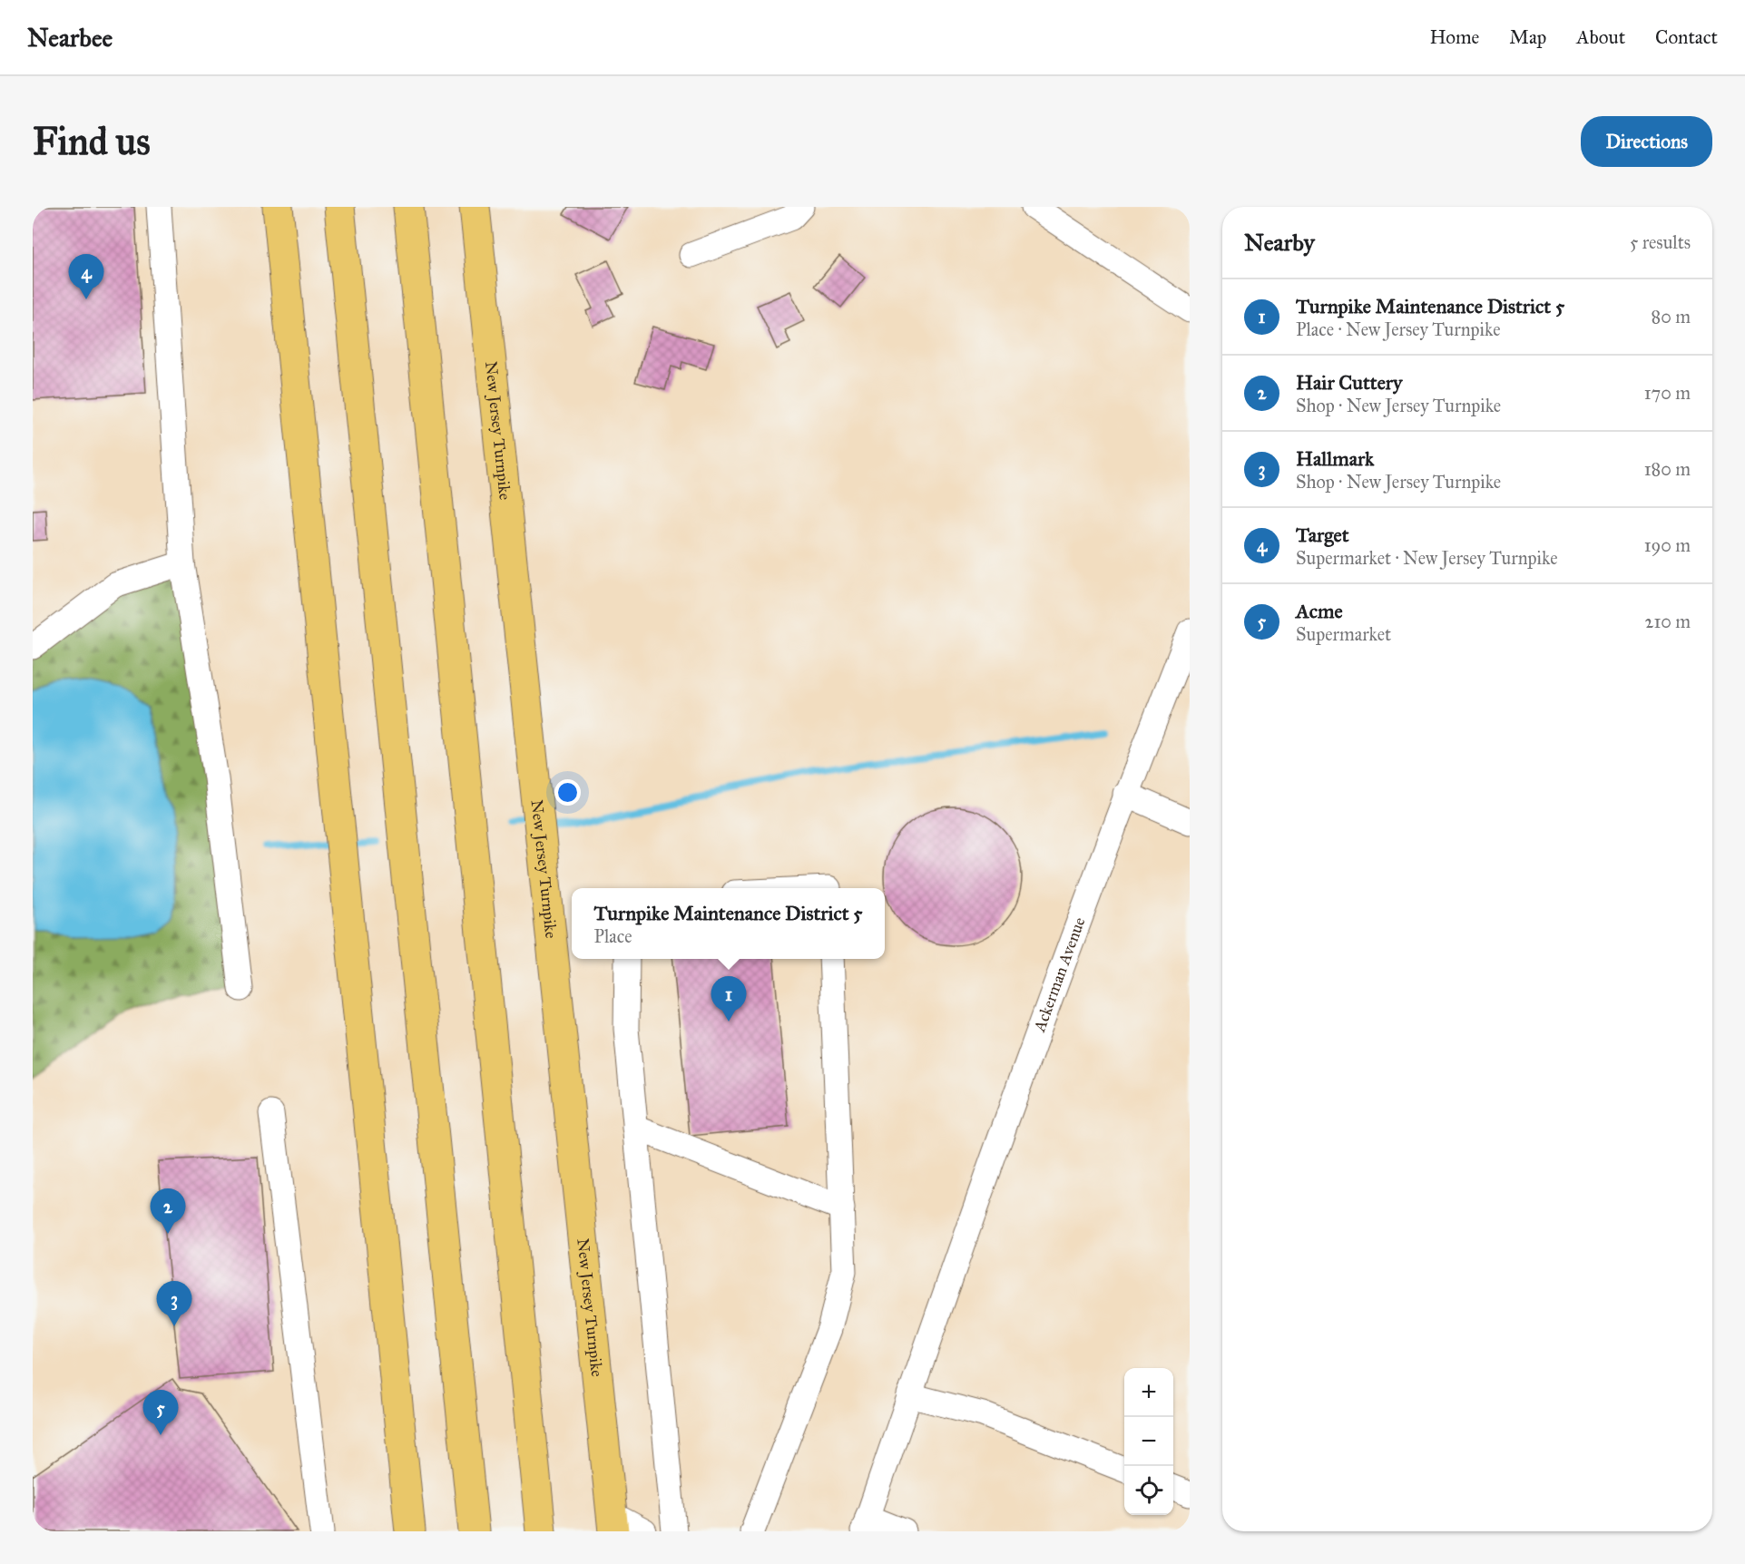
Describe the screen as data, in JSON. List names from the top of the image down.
{
  "streets": {
    "highway": ["New Jersey Turnpike"],
    "street": ["Ackerman Avenue"]
  },
  "page": {
    "header": "Nearbee",
    "nav": [
      "Home",
      "Map",
      "About",
      "Contact"
    ],
    "buttons": "Directions",
    "title": "Find us",
    "heading": ["Nearby", "5 results"],
    "pins": [
      "4",
      "1",
      "2",
      "3",
      "5"
    ],
    "list": [
      {
        "mark": "1",
        "name": "Turnpike Maintenance District 5",
        "note": "Place · New Jersey Turnpike",
        "value": "80 m"
      },
      {
        "mark": "2",
        "name": "Hair Cuttery",
        "note": "Shop · New Jersey Turnpike",
        "value": "170 m"
      },
      {
        "mark": "3",
        "name": "Hallmark",
        "note": "Shop · New Jersey Turnpike",
        "value": "180 m"
      },
      {
        "mark": "4",
        "name": "Target",
        "note": "Supermarket · New Jersey Turnpike",
        "value": "190 m"
      },
      {
        "mark": "5",
        "name": "Acme",
        "note": "Supermarket",
        "value": "210 m"
      }
    ],
    "popup": ["Turnpike Maintenance District 5", "Place"],
    "map_buttons": ["+", "−"]
  }
}
